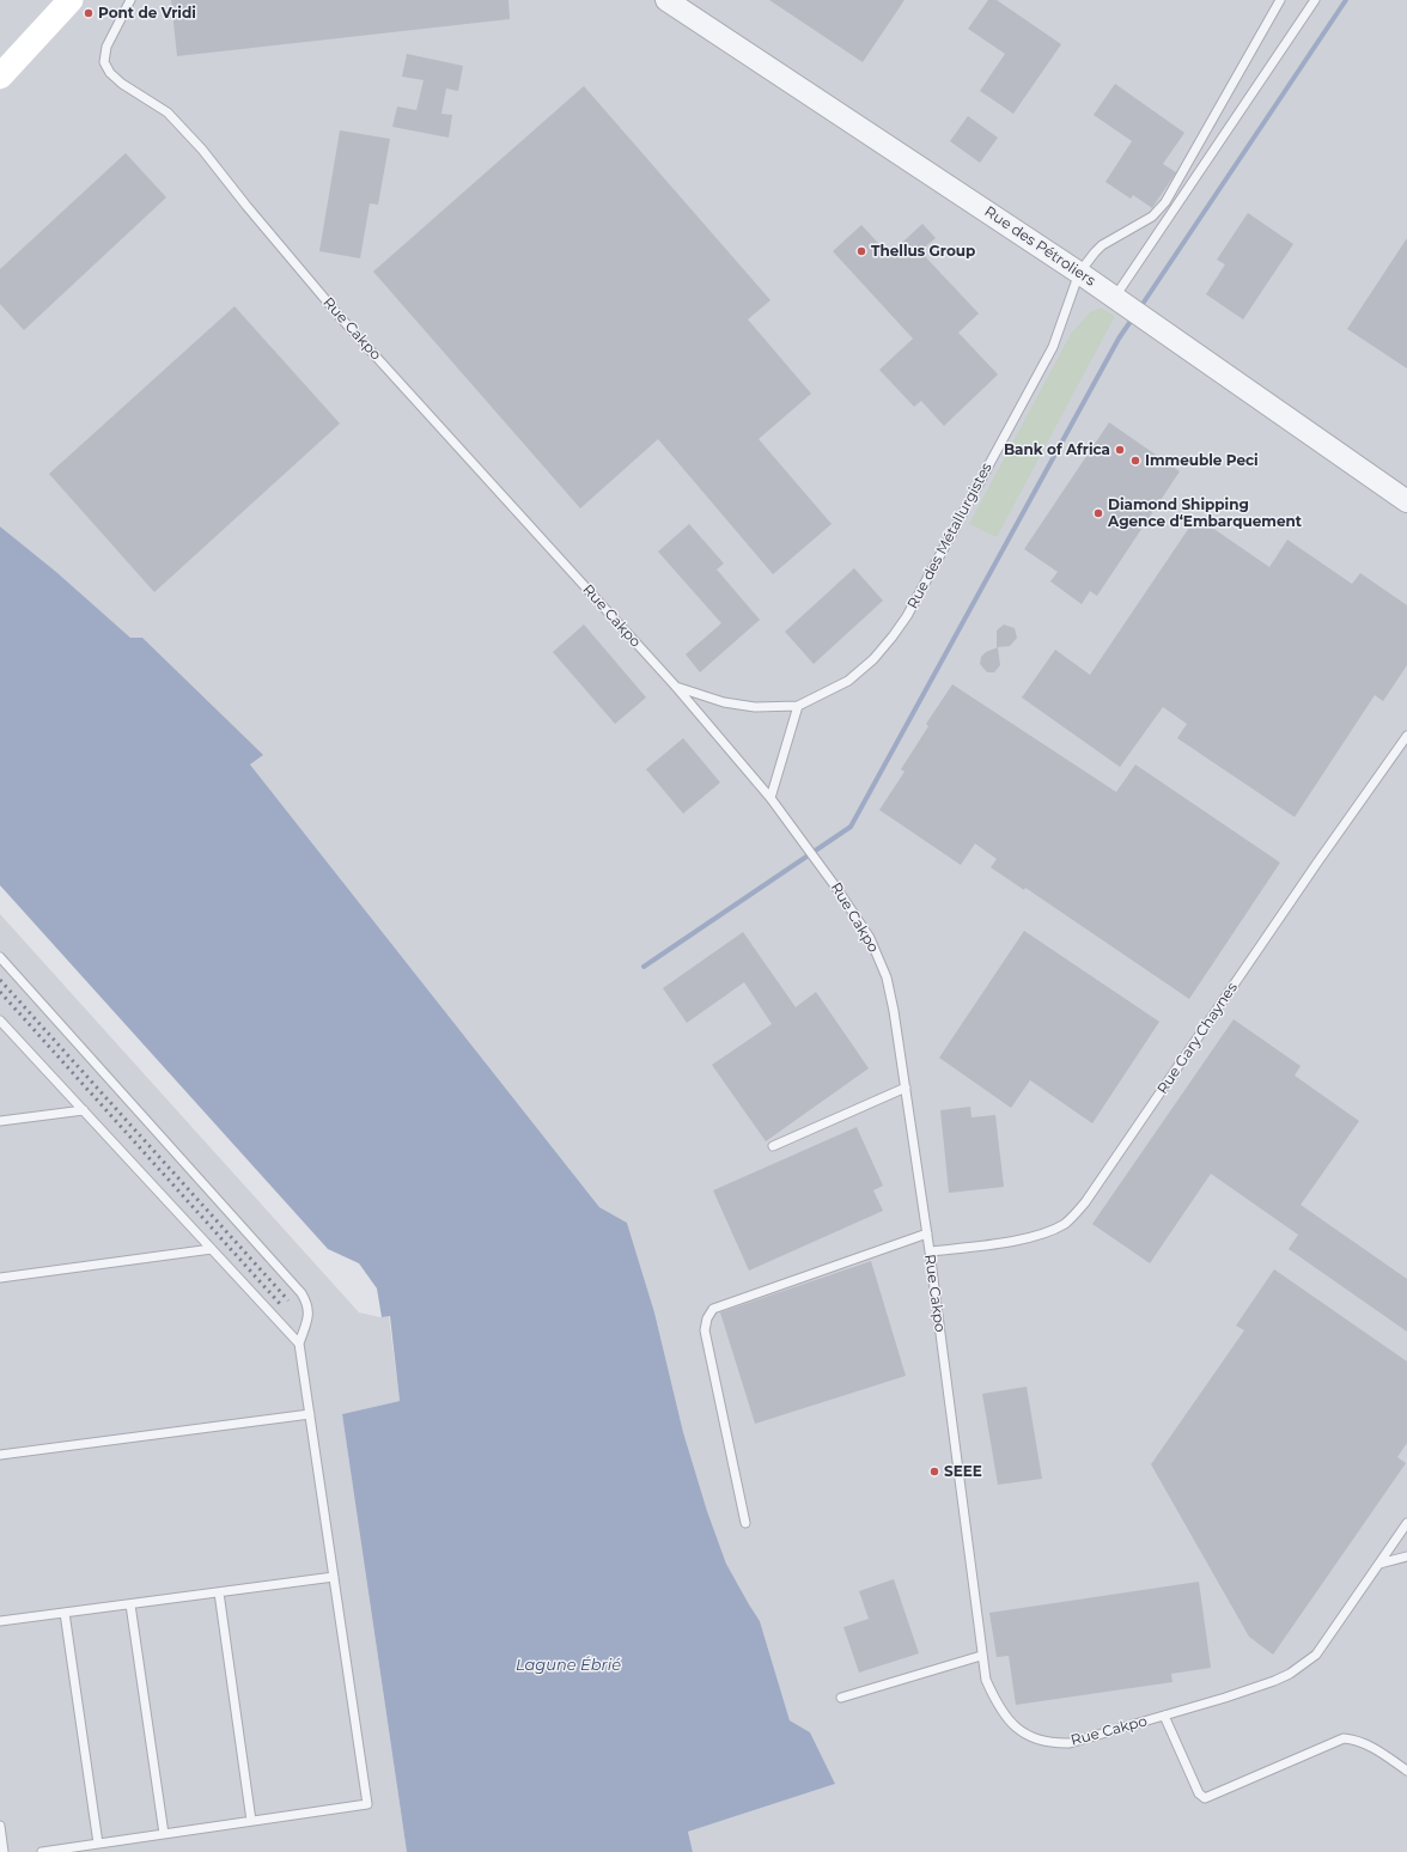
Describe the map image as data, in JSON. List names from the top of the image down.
{
  "streets": {
    "street": ["Rue des Pétroliers"],
    "lane": ["Rue Cakpo", "Rue des Métallurgistes", "Rue Gary Chaynes"]
  },
  "crossings": [
    ["Rue des Pétroliers", "Rue des Métallurgistes"],
    ["Rue Cakpo", "Rue des Métallurgistes"],
    ["Rue Cakpo", "Rue Gary Chaynes"]
  ],
  "water": ["Lagune Ébrié"],
  "places": [
    "Pont de Vridi",
    "Thellus Group",
    "Bank of Africa",
    "Immeuble Peci",
    "Diamond Shipping Agence d‘Embarquement",
    "SEEE"
  ]
}
